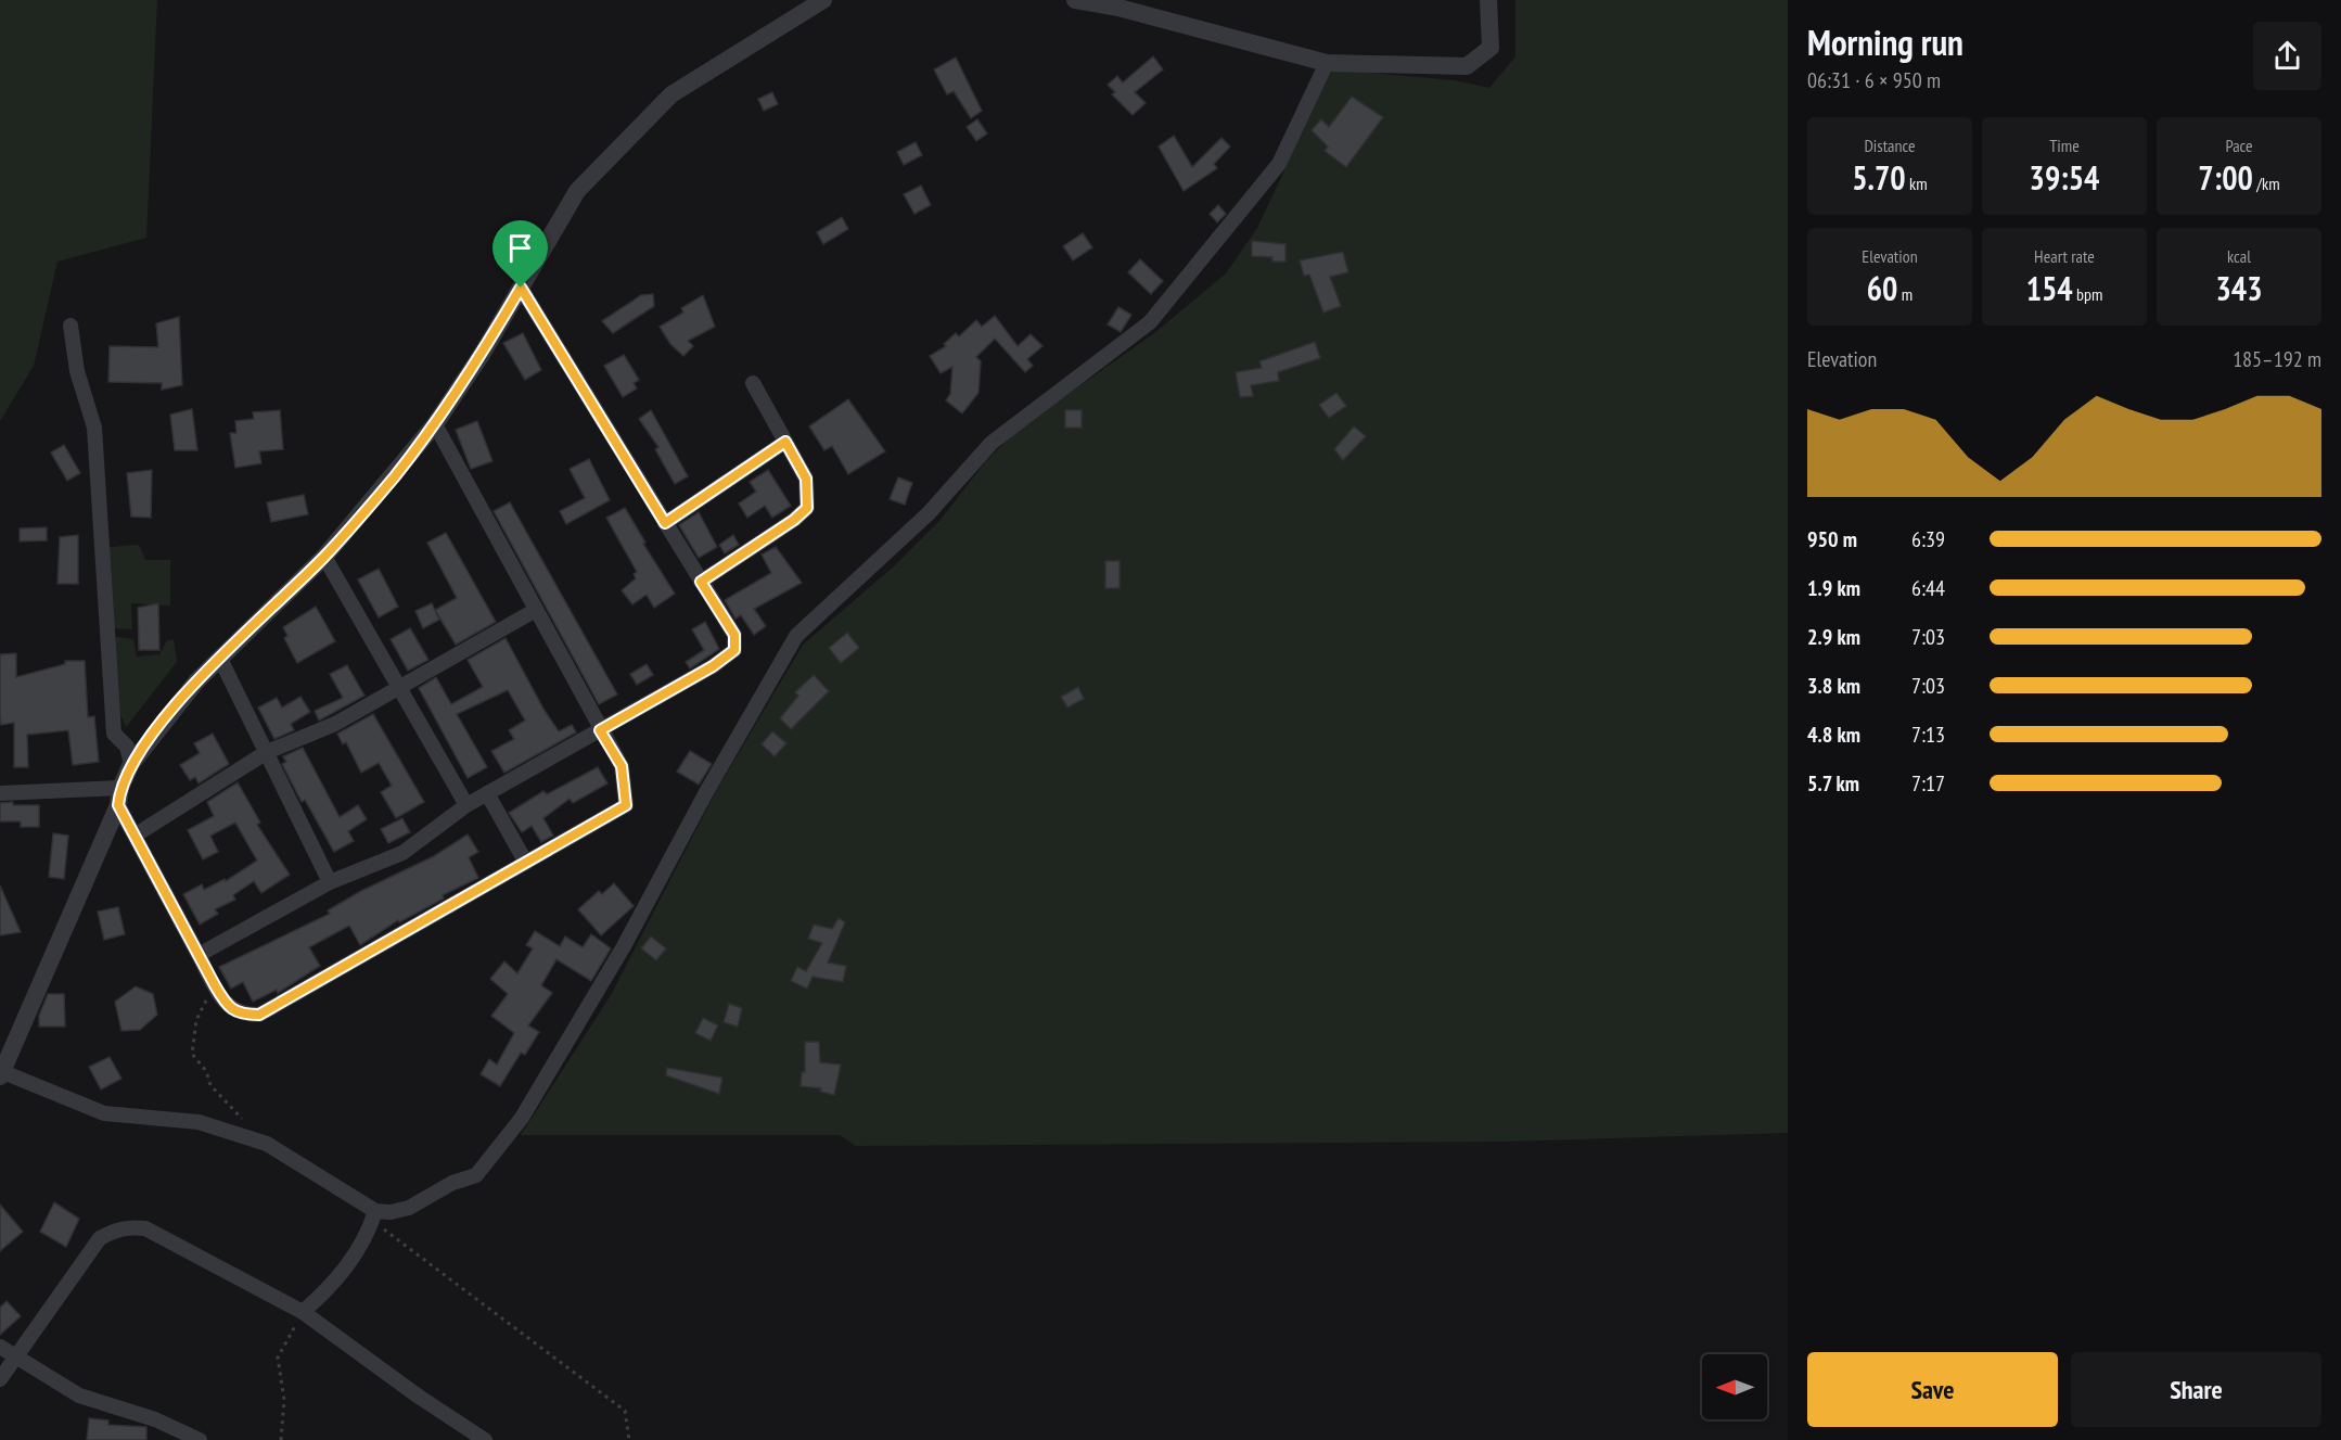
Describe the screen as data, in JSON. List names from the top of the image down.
{
  "north": "left",
  "page": {
    "heading": ["Morning run", "06:31 · 6 × 950 m"],
    "stats": [
      ["Distance", "5.70 km"],
      ["Time", "39:54"],
      ["Pace", "7:00 /km"],
      ["Elevation", "60 m"],
      ["Heart rate", "154 bpm"],
      ["kcal", "343"]
    ],
    "chart": ["Elevation", "185–192 m"],
    "list": [
      {
        "name": "950 m",
        "note": "6:39"
      },
      {
        "name": "1.9 km",
        "note": "6:44"
      },
      {
        "name": "2.9 km",
        "note": "7:03"
      },
      {
        "name": "3.8 km",
        "note": "7:03"
      },
      {
        "name": "4.8 km",
        "note": "7:13"
      },
      {
        "name": "5.7 km",
        "note": "7:17"
      }
    ],
    "buttons": ["Save", "Share"]
  }
}
